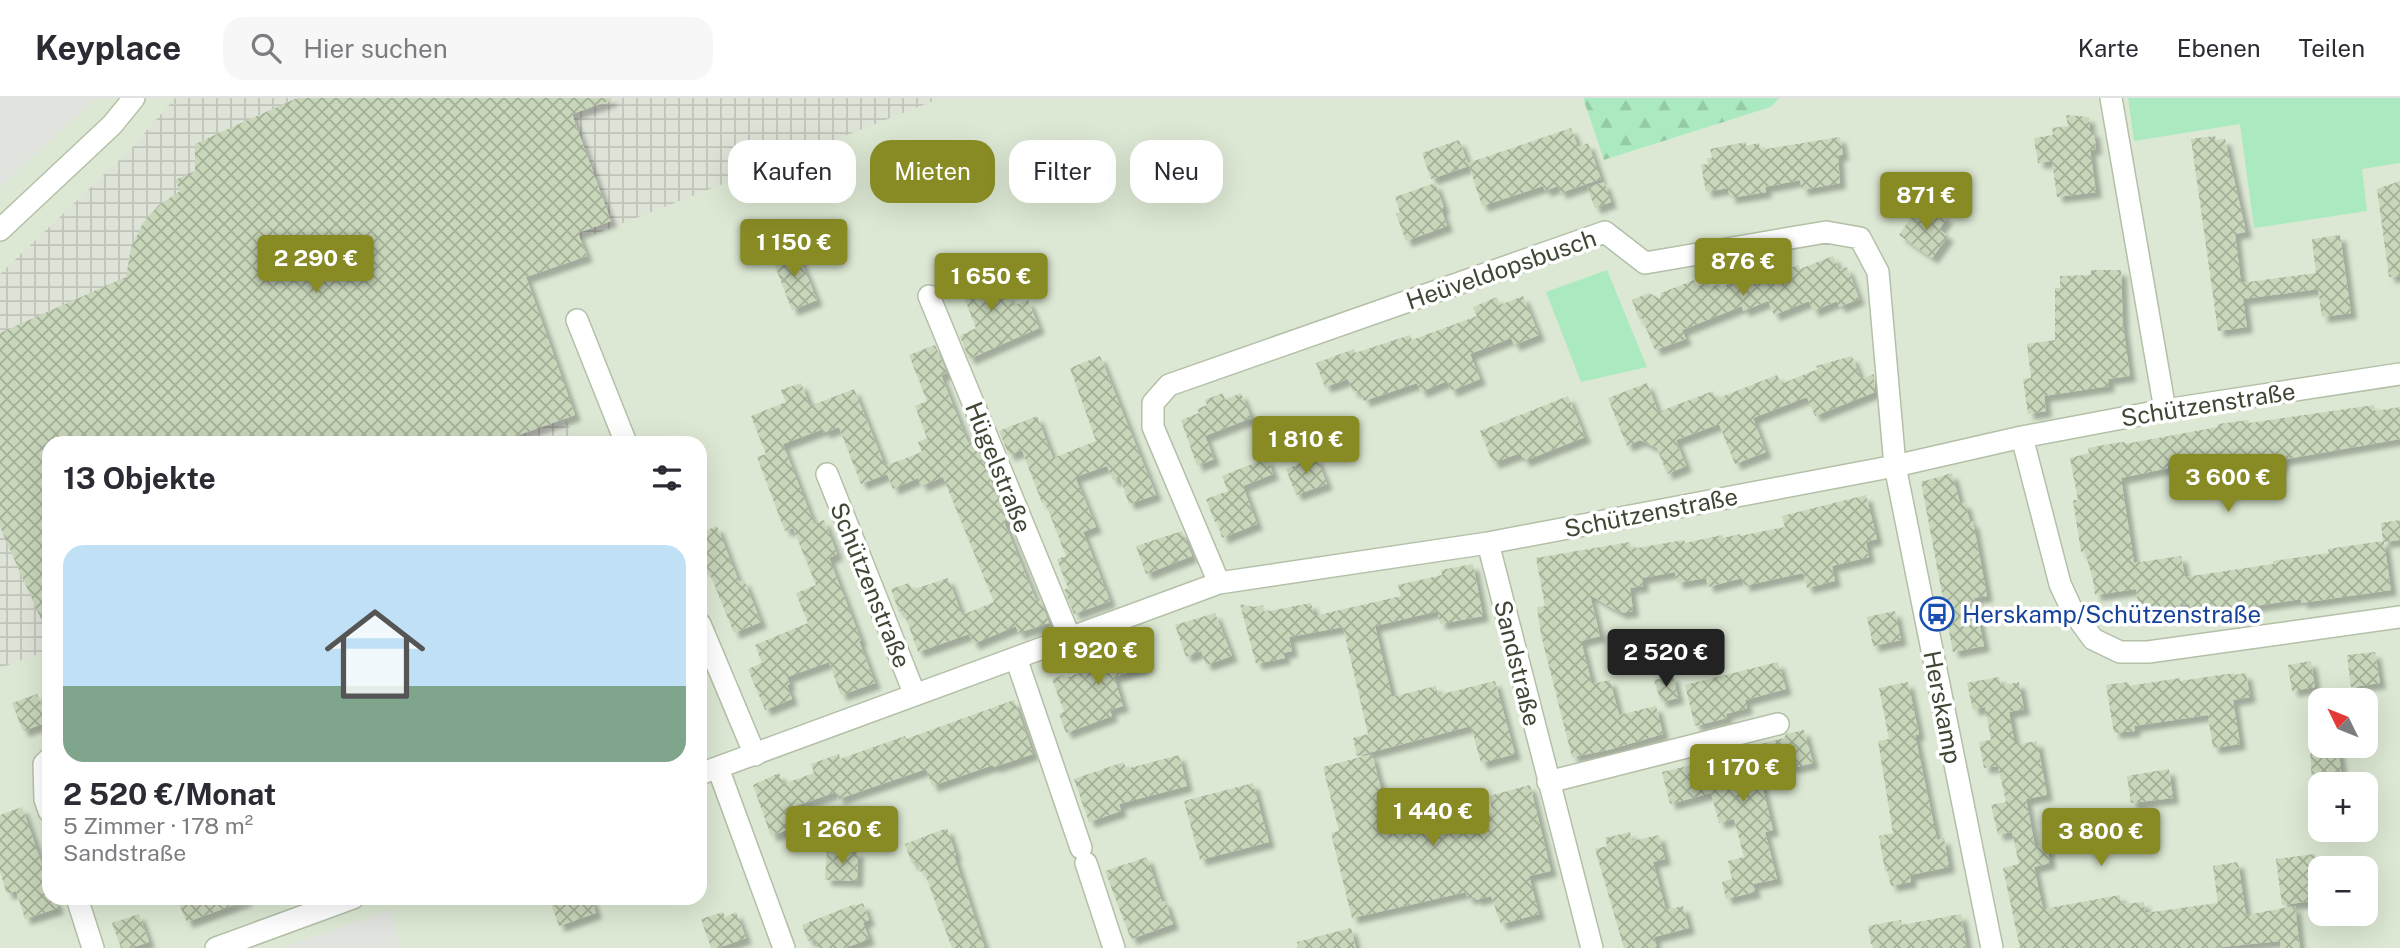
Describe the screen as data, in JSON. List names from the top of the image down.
{
  "streets": {
    "street": [
      "Heüveldopsbusch",
      "Schützenstraße",
      "Hügelstraße",
      "Sandstraße",
      "Herskamp"
    ]
  },
  "crossings": [
    ["Heüveldopsbusch", "Schützenstraße"],
    ["Heüveldopsbusch", "Herskamp"],
    ["Schützenstraße", "Hügelstraße"],
    ["Schützenstraße", "Sandstraße"],
    ["Schützenstraße", "Herskamp"]
  ],
  "places": {
    "bus stop": ["Herskamp/Schützenstraße"]
  },
  "north": "top left",
  "page": {
    "header": "Keyplace",
    "search": "Hier suchen",
    "nav": ["Karte", "Ebenen", "Teilen"],
    "chip": [
      "Kaufen",
      "Mieten",
      "Filter",
      "Neu"
    ],
    "price": [
      "871 €",
      "1 150 €",
      "2 290 €",
      "876 €",
      "1 650 €",
      "1 810 €",
      "3 600 €",
      "1 920 €",
      "2 520 €",
      "1 170 €",
      "1 440 €",
      "1 260 €",
      "3 800 €"
    ],
    "heading": "13 Objekte",
    "list": [
      {
        "name": "2 520 €/Monat",
        "note": "5 Zimmer · 178 m² · Sandstraße"
      }
    ],
    "map_buttons": ["+", "−"]
  }
}
